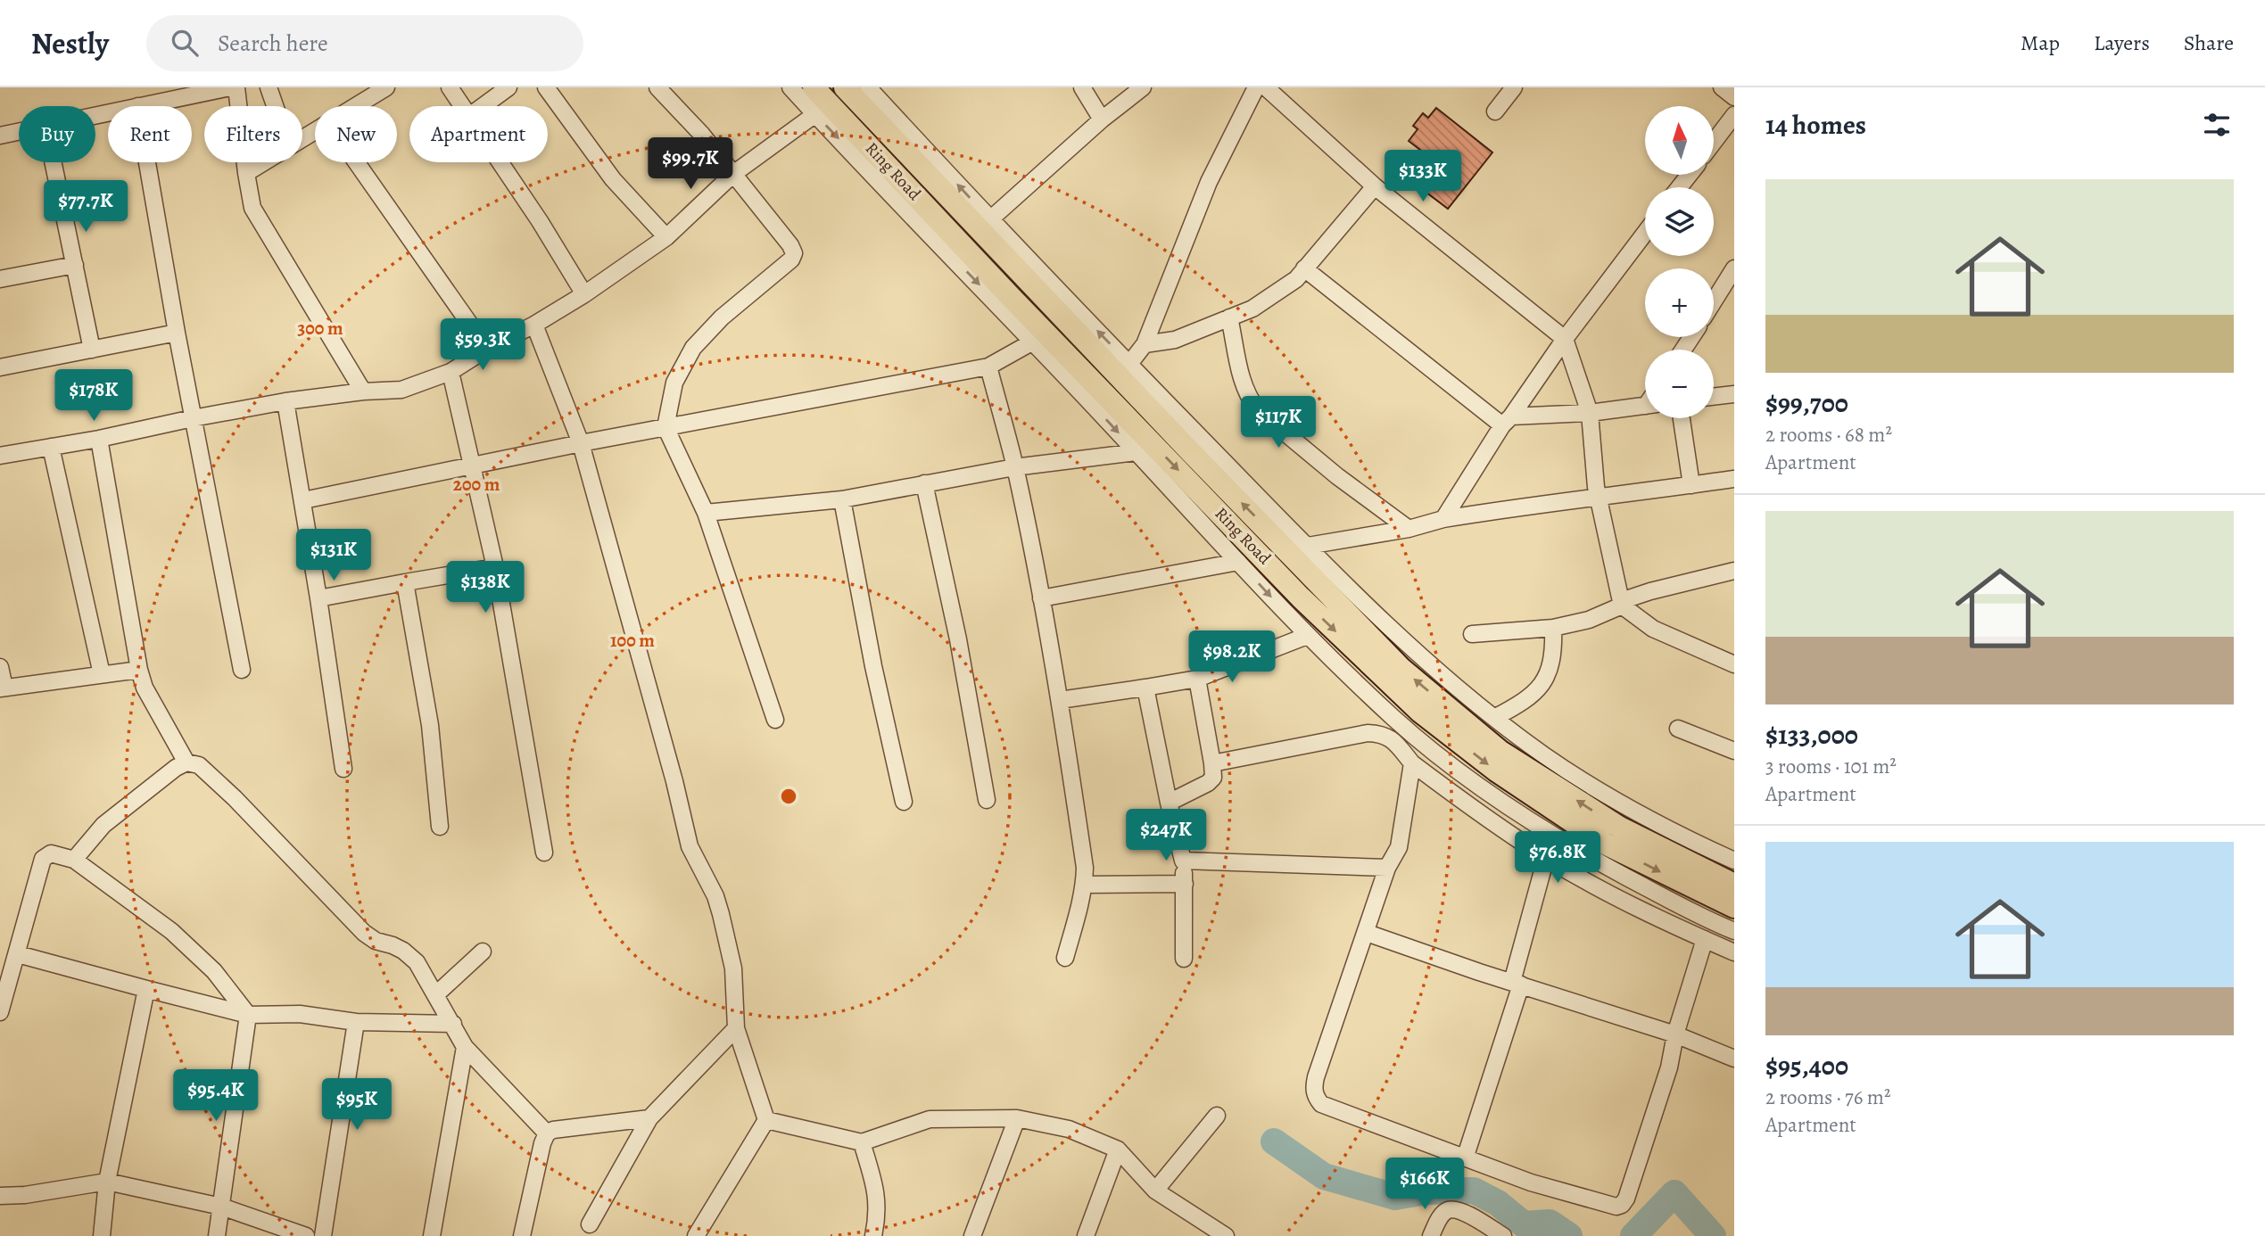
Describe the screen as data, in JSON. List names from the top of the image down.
{
  "streets": {
    "highway": ["Ring Road"]
  },
  "north": "top",
  "page": {
    "header": "Nestly",
    "search": "Search here",
    "nav": ["Map", "Layers", "Share"],
    "heading": "14 homes",
    "map_buttons": ["+", "−"],
    "chip": [
      "Buy",
      "Rent",
      "Filters",
      "New",
      "Apartment"
    ],
    "price": [
      "$99.7K",
      "$133K",
      "$77.7K",
      "$59.3K",
      "$178K",
      "$117K",
      "$131K",
      "$138K",
      "$98.2K",
      "$247K",
      "$76.8K",
      "$95.4K",
      "$95K",
      "$166K"
    ],
    "list": [
      {
        "name": "$99,700",
        "note": "2 rooms · 68 m² · Apartment"
      },
      {
        "name": "$133,000",
        "note": "3 rooms · 101 m² · Apartment"
      },
      {
        "name": "$95,400",
        "note": "2 rooms · 76 m² · Apartment"
      }
    ]
  },
  "rings": ["300 m", "200 m", "100 m"]
}
